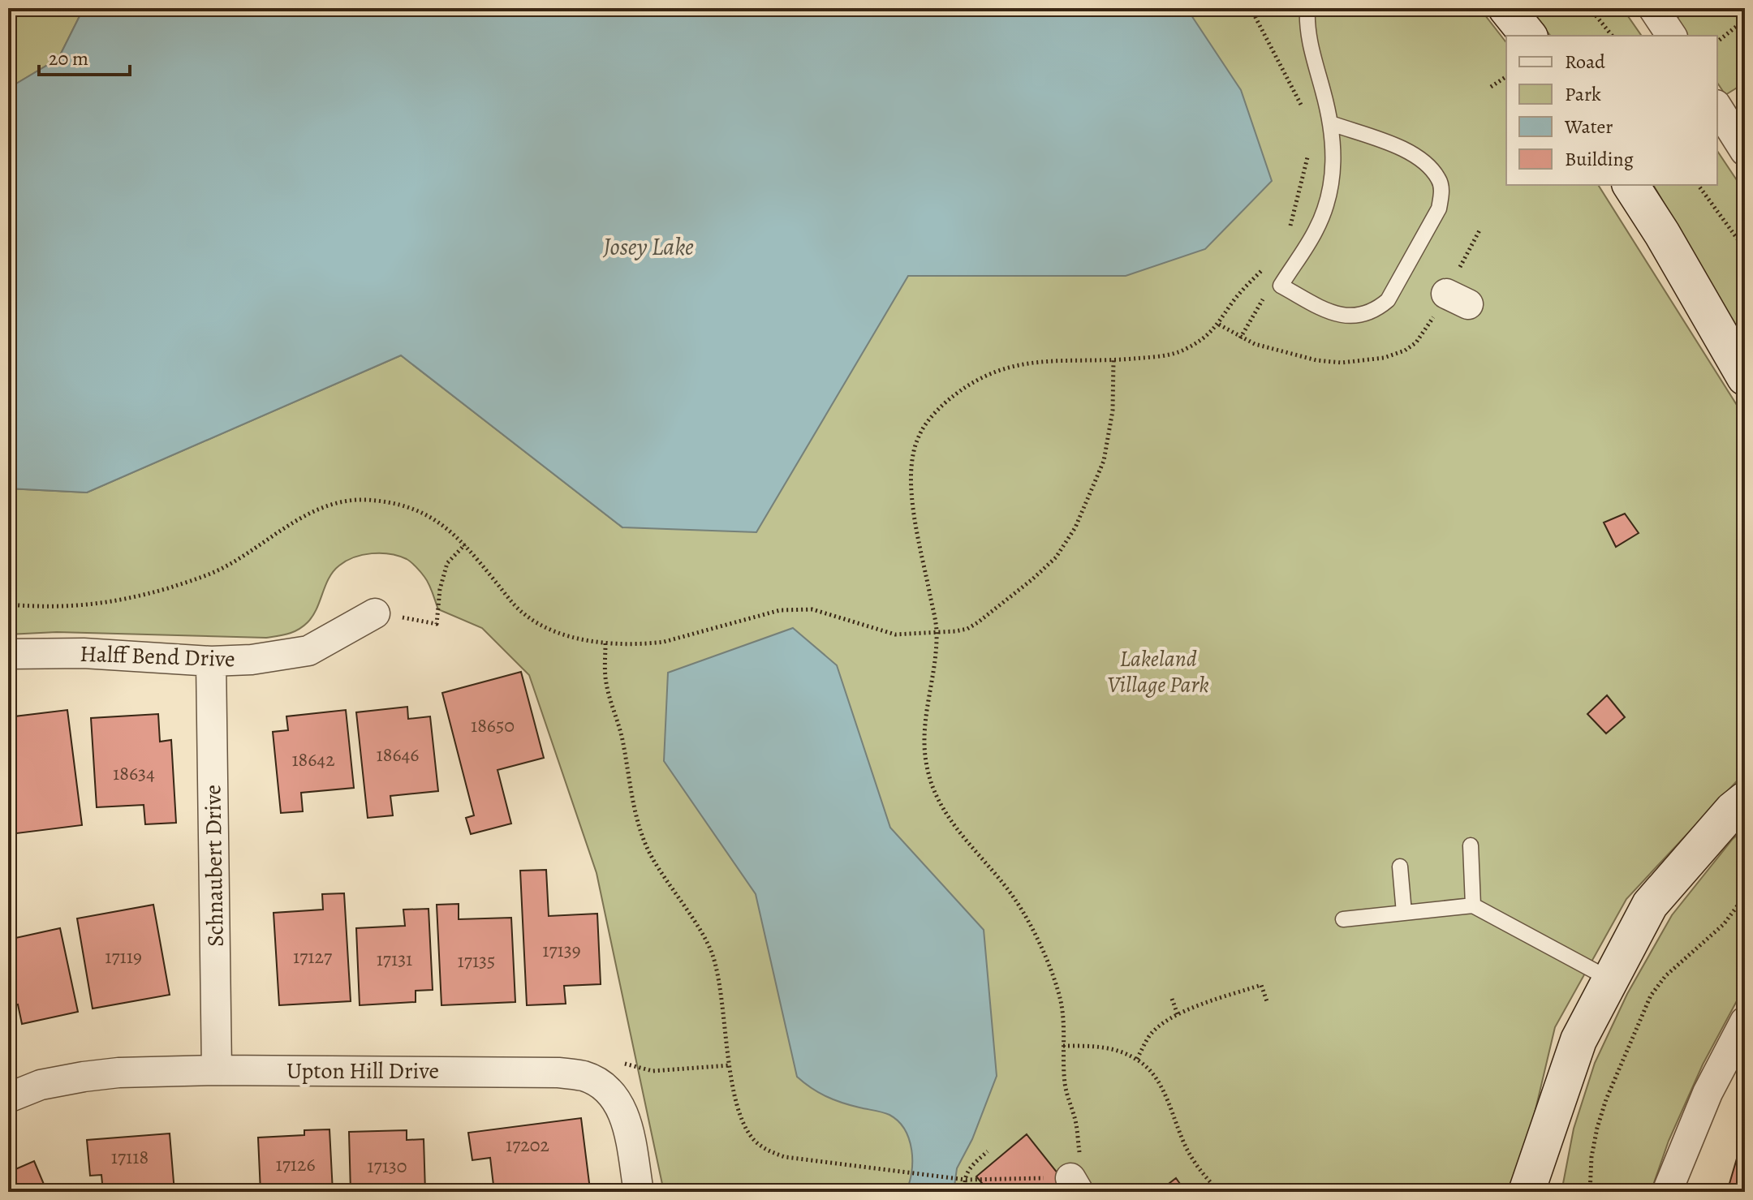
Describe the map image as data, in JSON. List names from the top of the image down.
{
  "streets": {
    "street": ["Halff Bend Drive", "Schnaubert Drive", "Upton Hill Drive"]
  },
  "crossings": [
    ["Halff Bend Drive", "Schnaubert Drive"],
    ["Schnaubert Drive", "Upton Hill Drive"]
  ],
  "water": ["Josey Lake"],
  "parks": ["Lakeland Village Park"],
  "house_numbers": [
    "18650",
    "18646",
    "18642",
    "18634",
    "17139",
    "17119",
    "17127",
    "17131",
    "17135",
    "17202",
    "17118",
    "17126",
    "17130"
  ],
  "legend": [
    "Road",
    "Park",
    "Water",
    "Building"
  ],
  "scale_bar": "20 m"
}
